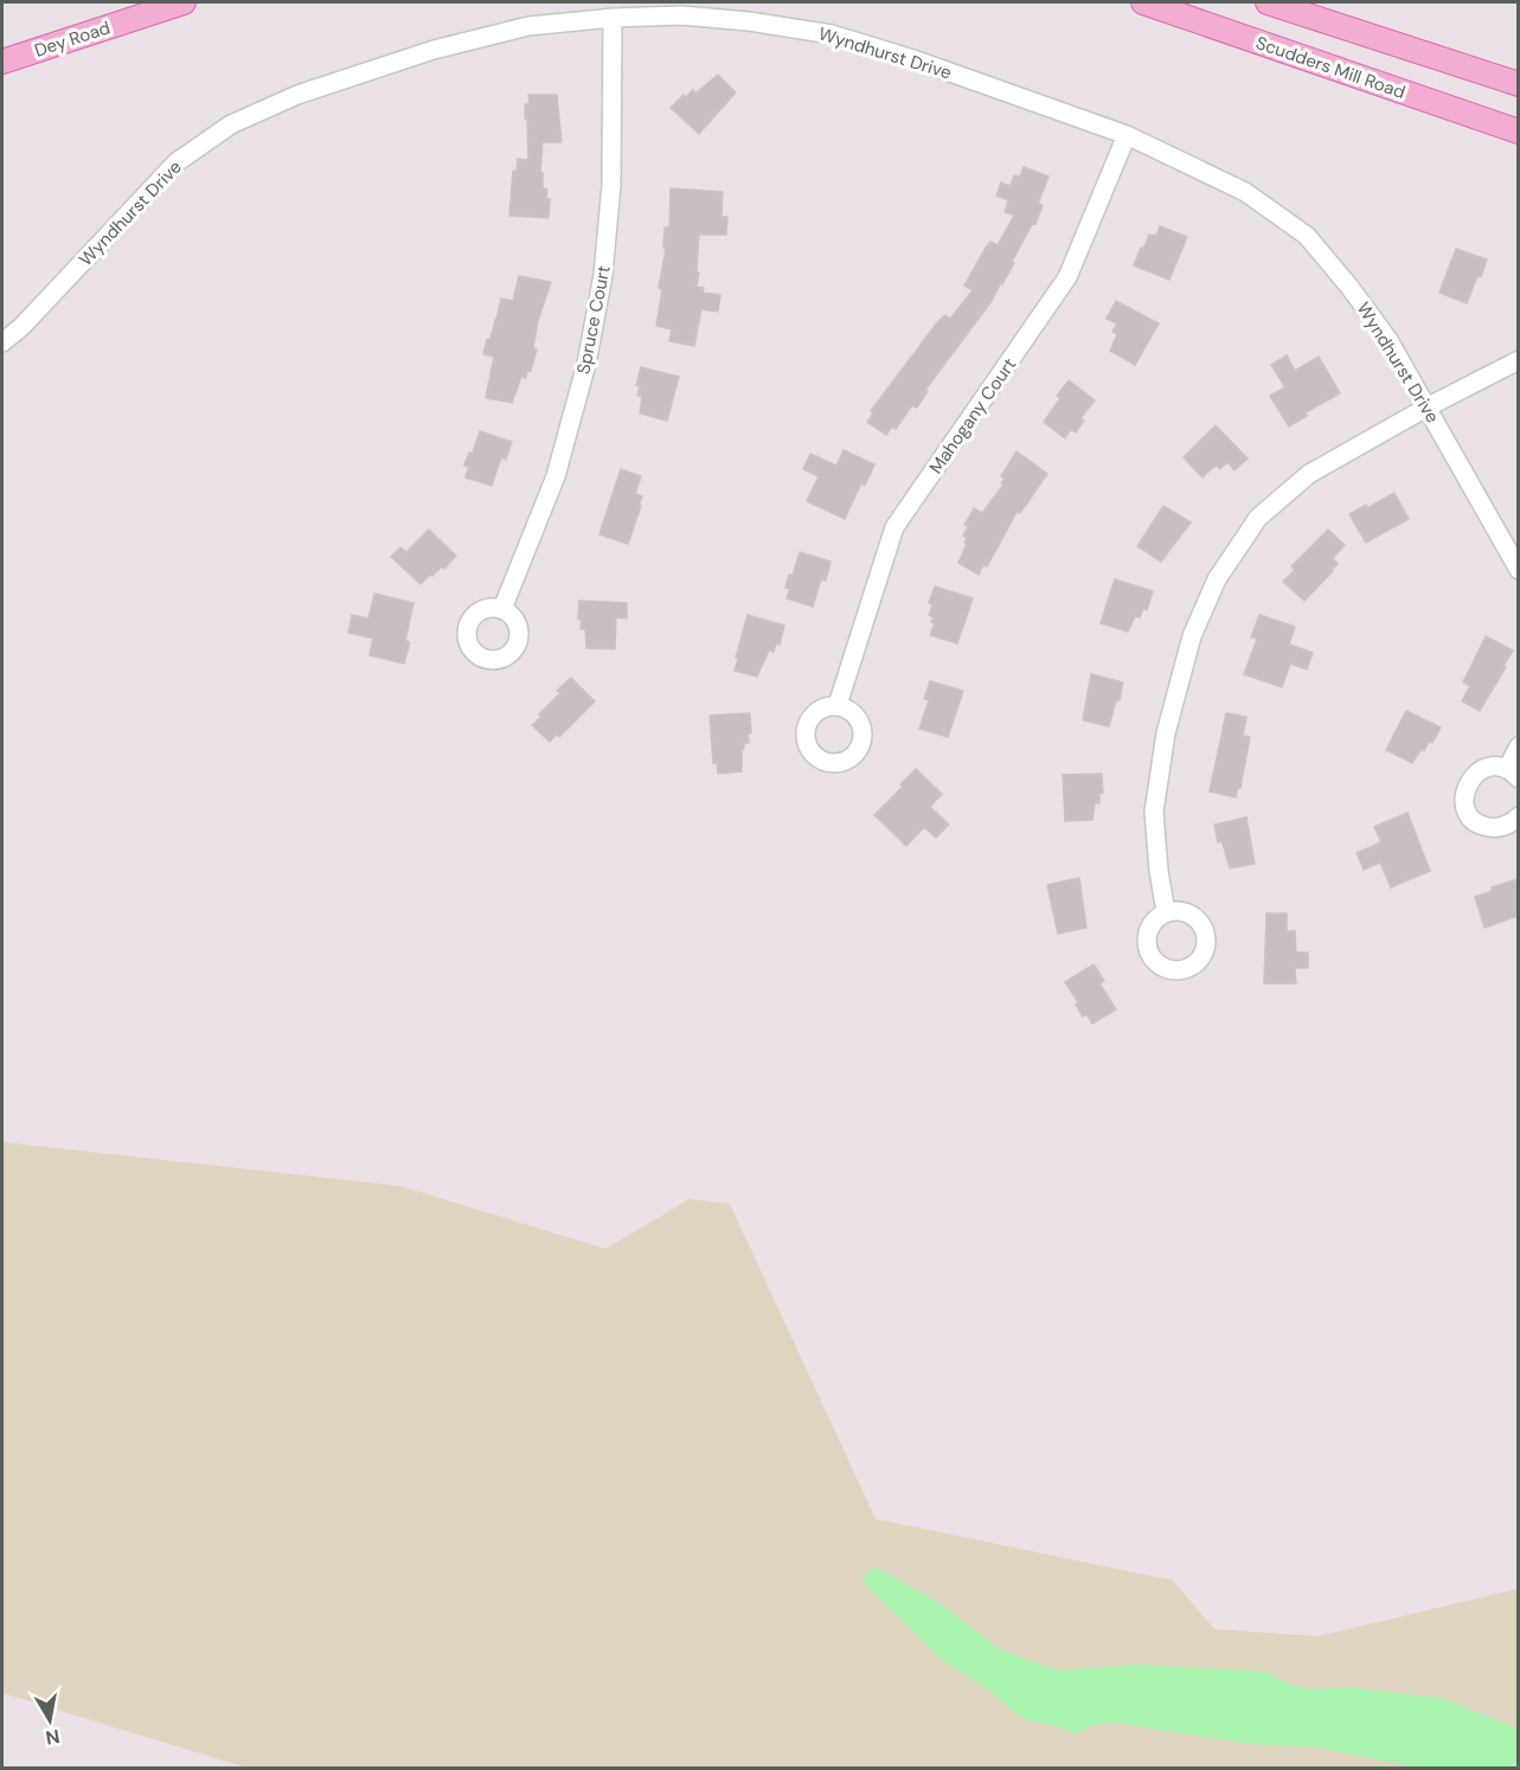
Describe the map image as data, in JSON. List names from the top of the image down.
{
  "streets": {
    "main road": ["Dey Road", "Scudders Mill Road"],
    "street": ["Wyndhurst Drive", "Spruce Court", "Mahogany Court"]
  },
  "crossings": [
    ["Wyndhurst Drive", "Spruce Court"],
    ["Wyndhurst Drive", "Mahogany Court"]
  ],
  "north": "bottom"
}
